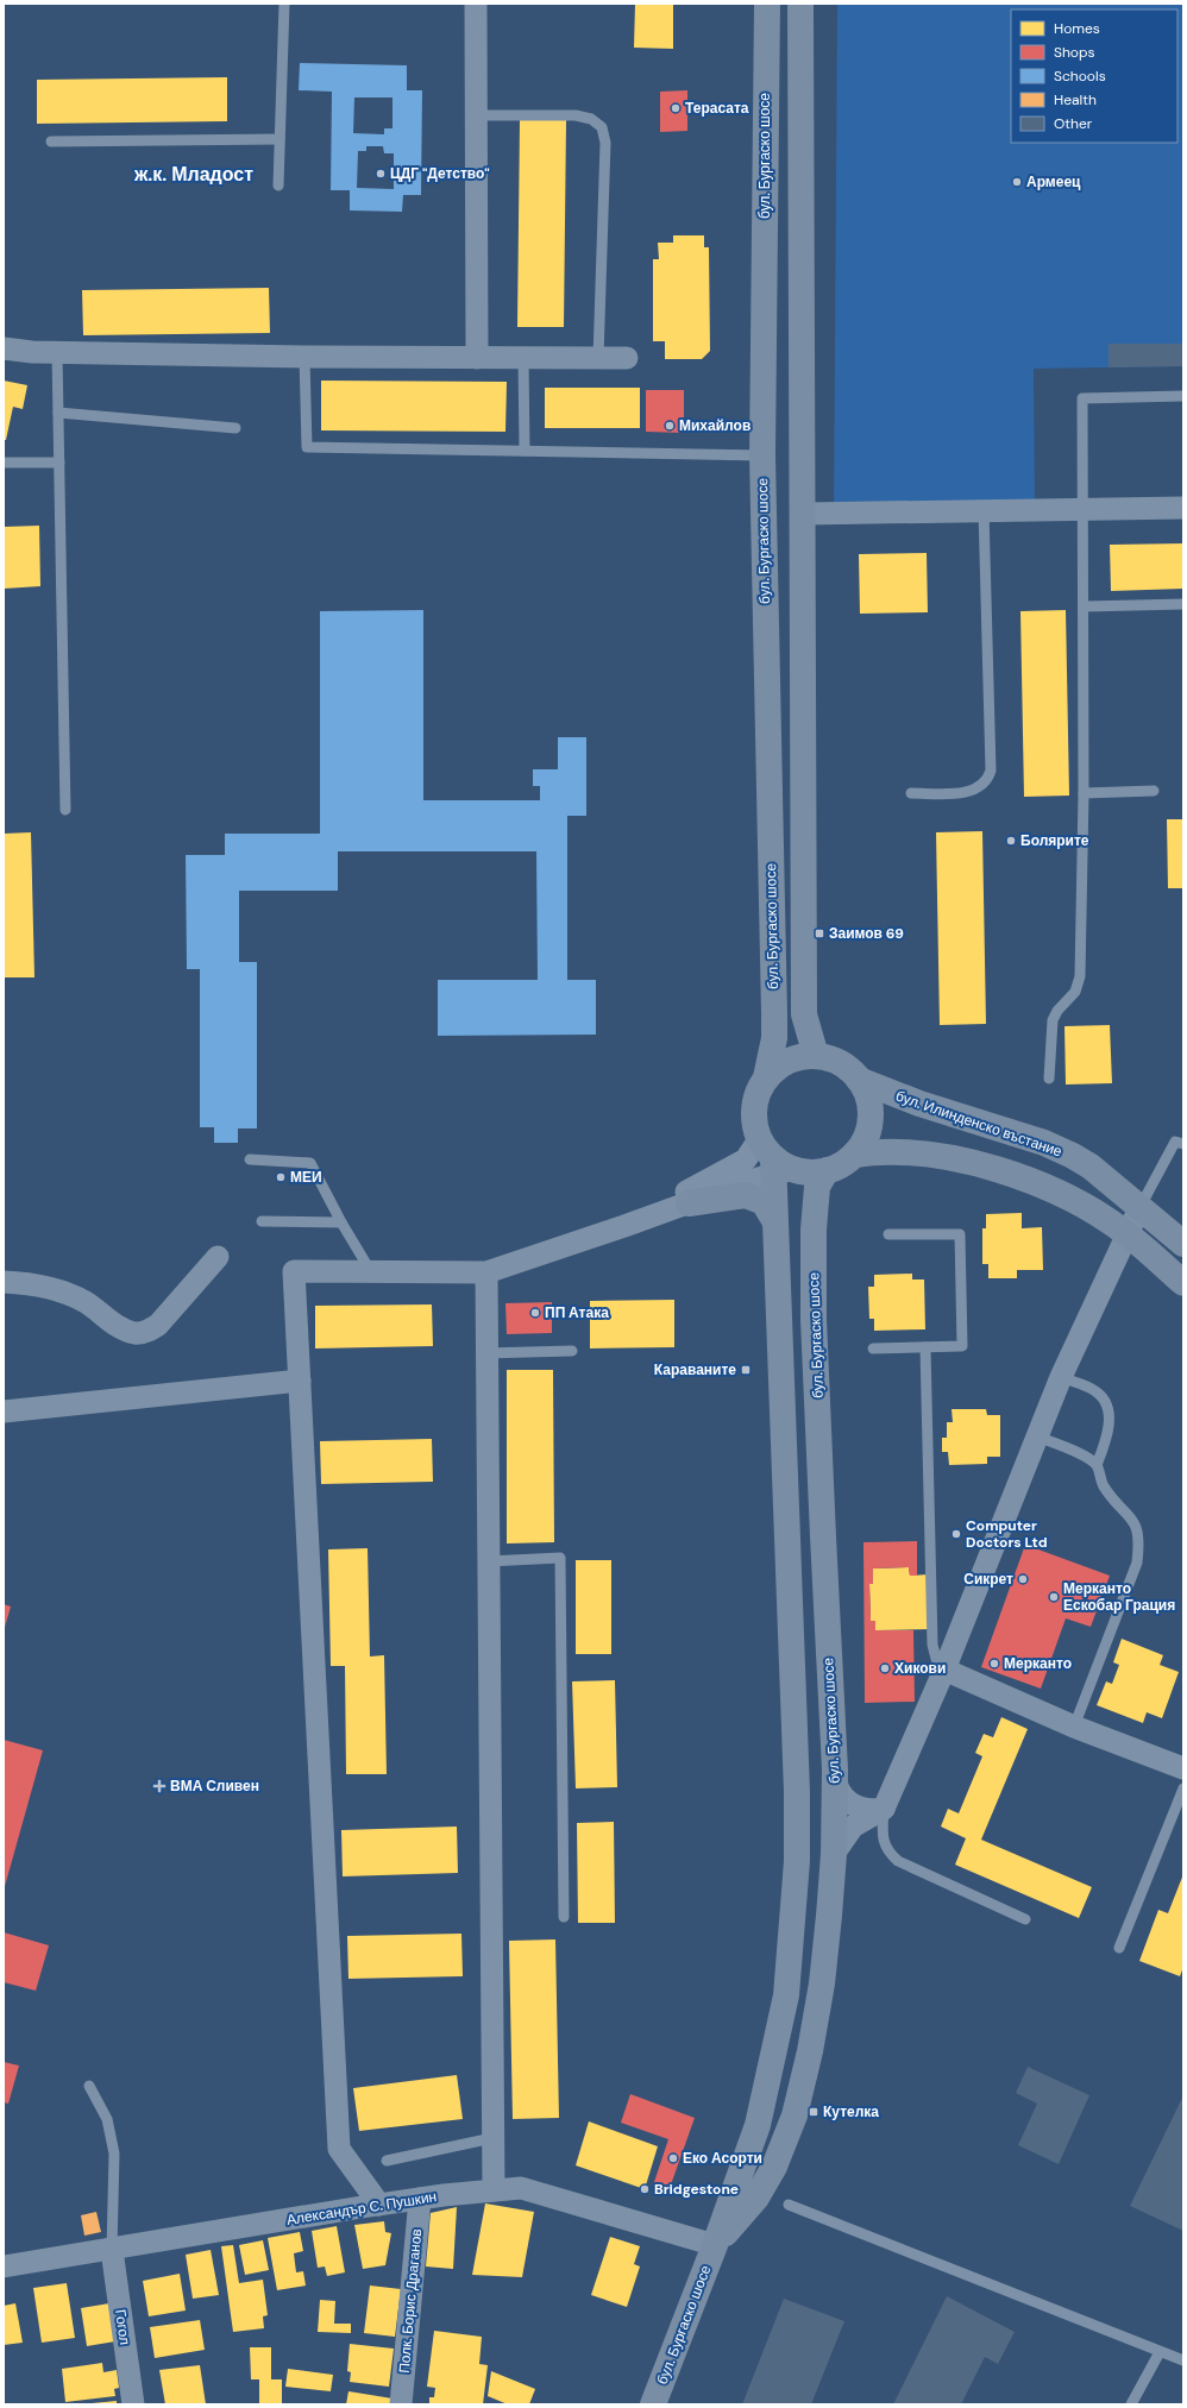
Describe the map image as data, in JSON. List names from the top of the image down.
{
  "streets": {
    "main road": ["бул. Бургаско шосе", "бул. Илинденско въстание"],
    "street": ["Александър С. Пушкин", "Полк. Борис Драганов", "Гогол"]
  },
  "crossings": [
    ["бул. Бургаско шосе", "бул. Илинденско въстание"],
    ["бул. Бургаско шосе", "Александър С. Пушкин"],
    ["Александър С. Пушкин", "Полк. Борис Драганов"],
    ["Александър С. Пушкин", "Гогол"]
  ],
  "districts": ["ж.к. Младост"],
  "places": {
    "other": [
      "Терасата",
      "ЦДГ \"Детство\"",
      "Армеец",
      "Михайлов",
      "Болярите",
      "МЕИ",
      "ПП Атака",
      "Computer Doctors Ltd",
      "Сикрет",
      "Мерканто Ескобар Грация",
      "Мерканто",
      "Хикови",
      "Еко Асорти",
      "Bridgestone"
    ],
    "transit": ["Заимов 69", "Караваните", "Кутелка"],
    "health": ["ВМА Сливен"]
  },
  "legend": [
    "Homes",
    "Shops",
    "Schools",
    "Health",
    "Other"
  ]
}
